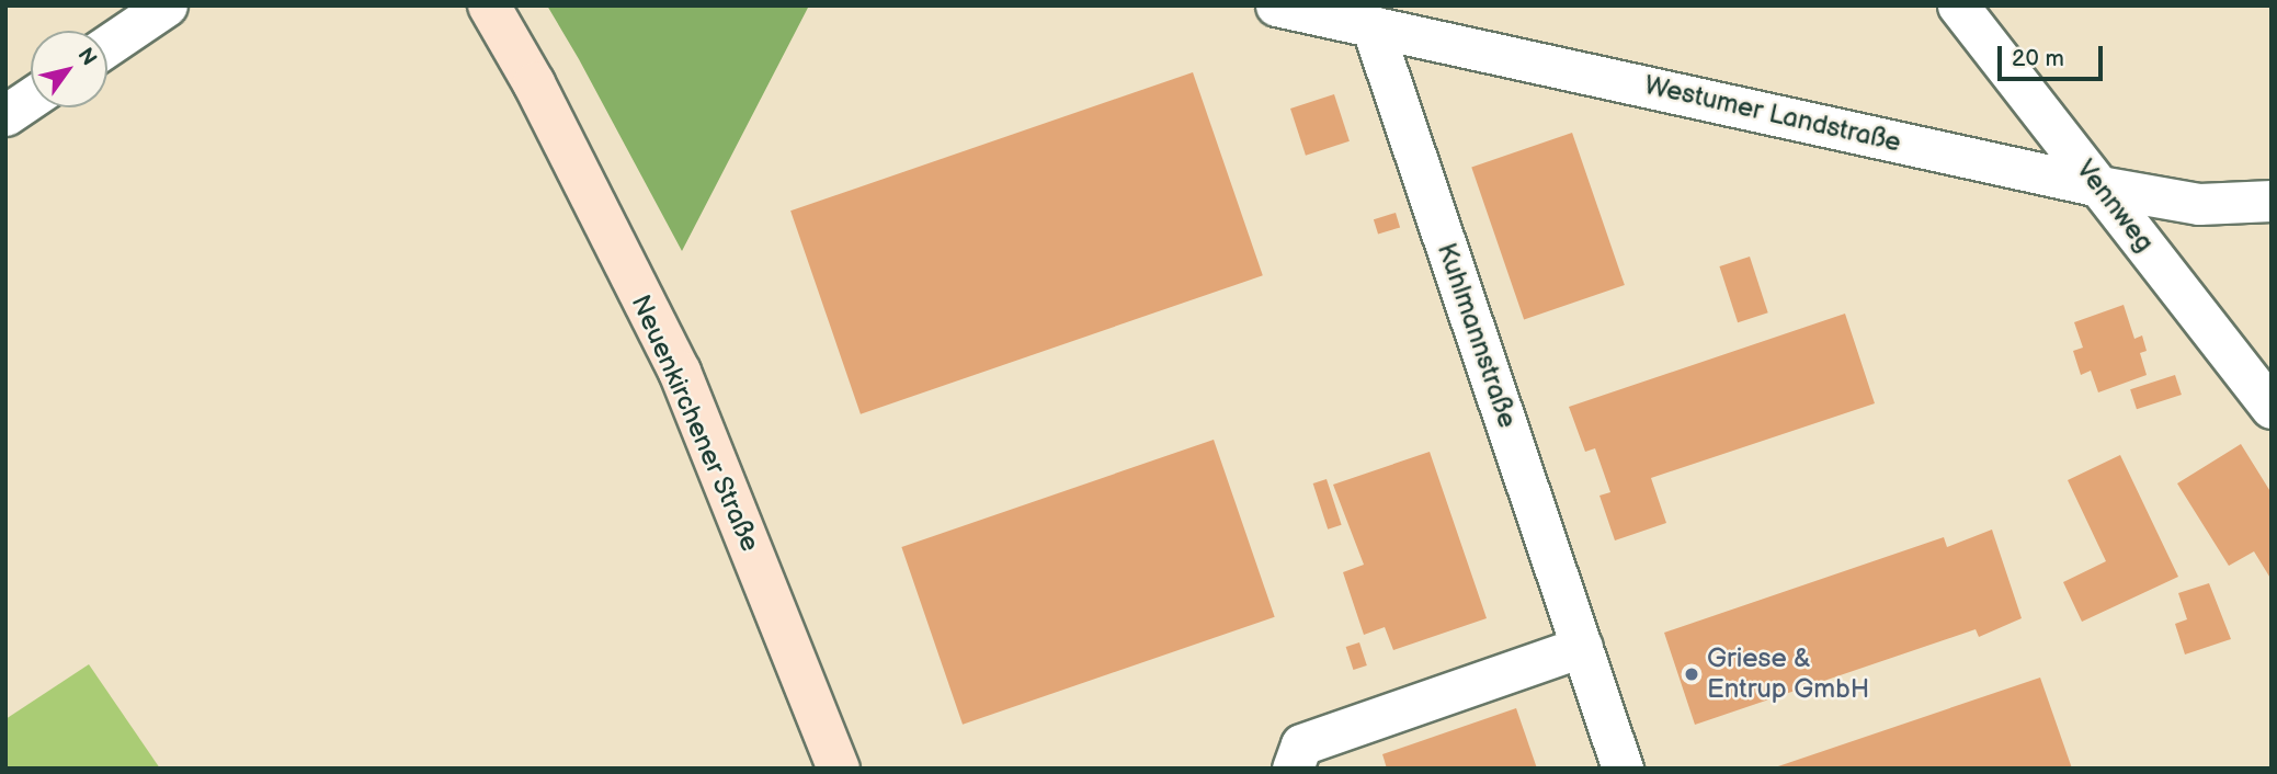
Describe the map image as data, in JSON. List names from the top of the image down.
{
  "streets": {
    "main road": ["Neuenkirchener Straße"],
    "street": ["Westumer Landstraße", "Vennweg", "Kuhlmannstraße"]
  },
  "crossings": [
    ["Westumer Landstraße", "Vennweg"],
    ["Westumer Landstraße", "Kuhlmannstraße"]
  ],
  "places": ["Griese & Entrup GmbH"],
  "scale_bar": "20 m",
  "north": "top right"
}
